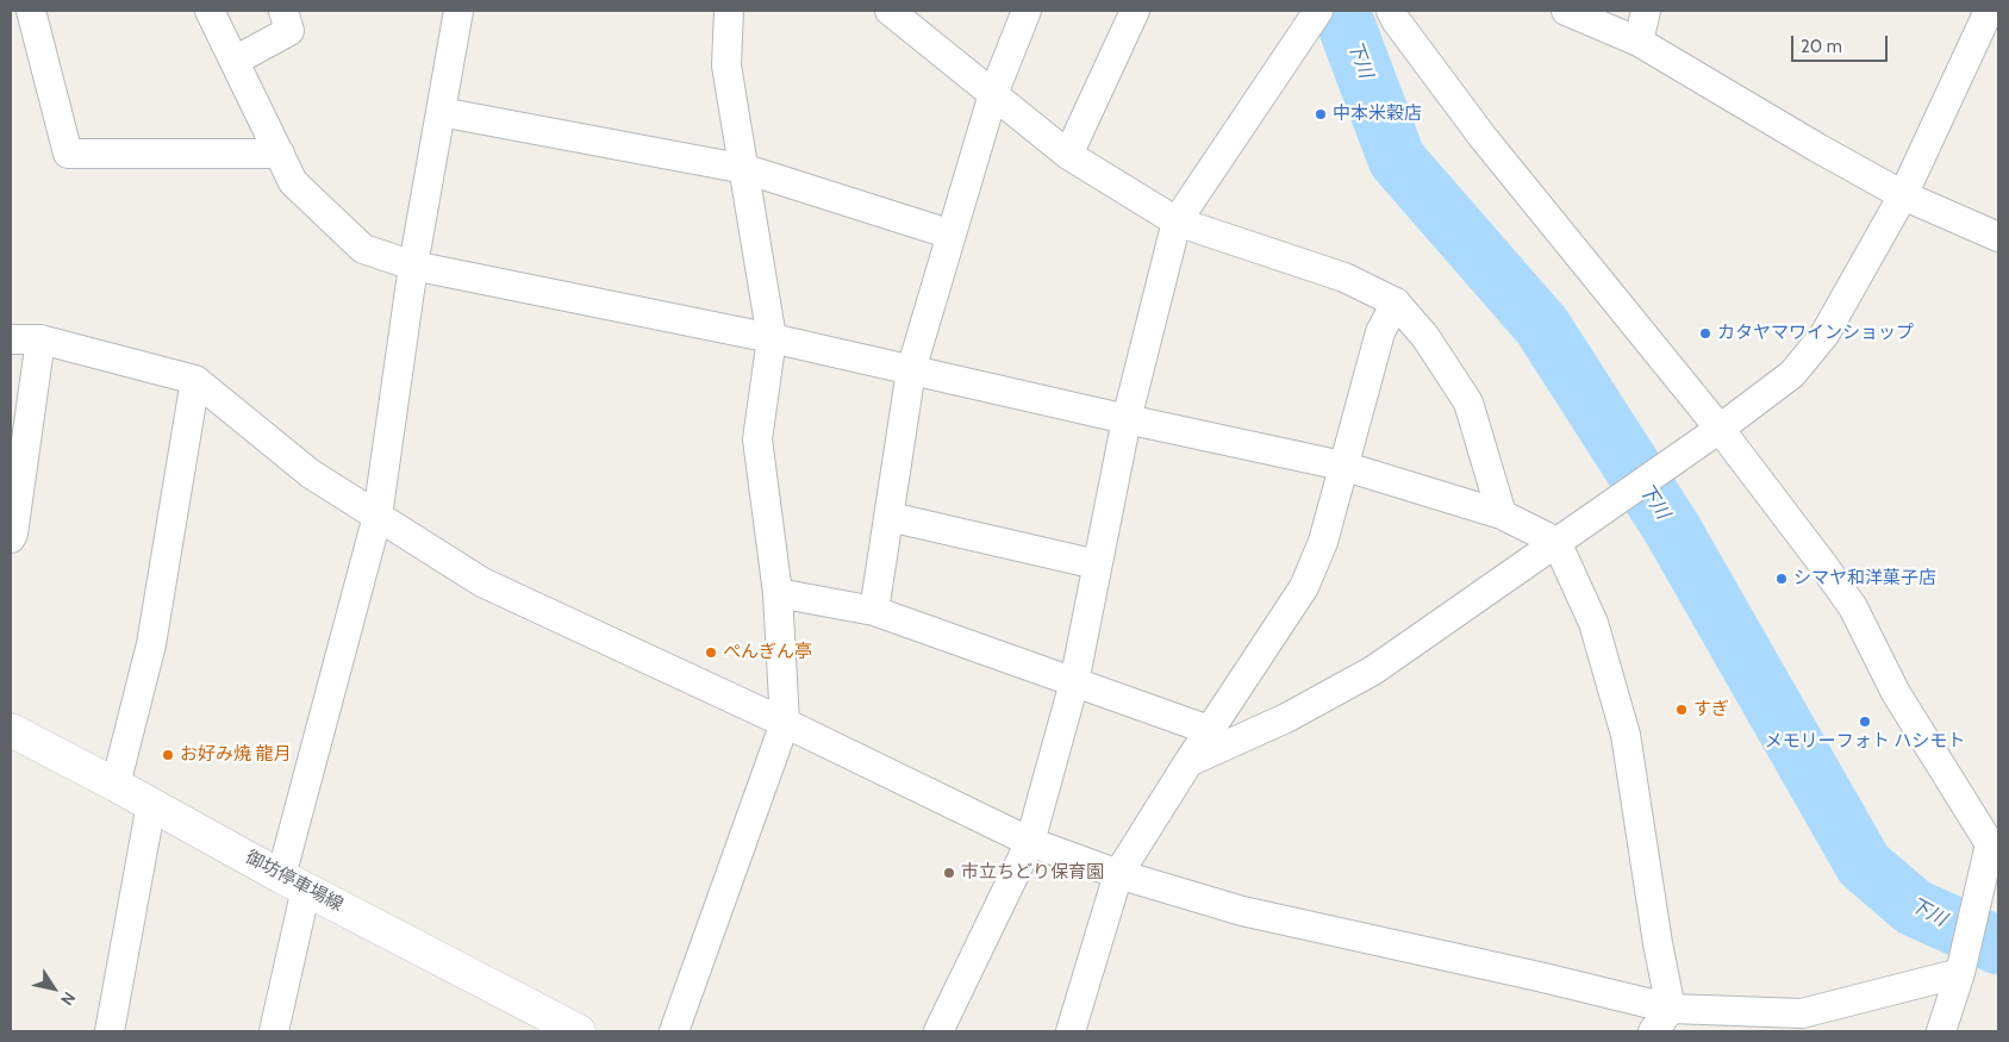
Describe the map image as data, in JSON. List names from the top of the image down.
{
  "streets": {
    "main road": ["御坊停車場線"]
  },
  "water": ["下川"],
  "places": [
    "中本米穀店",
    "カタヤマワインショップ",
    "シマヤ和洋菓子店",
    "ぺんぎん亭",
    "すぎ",
    "メモリーフォト ハシモト",
    "お好み焼 龍月",
    "市立ちどり保育園"
  ],
  "scale_bar": "20 m",
  "north": "bottom right"
}
